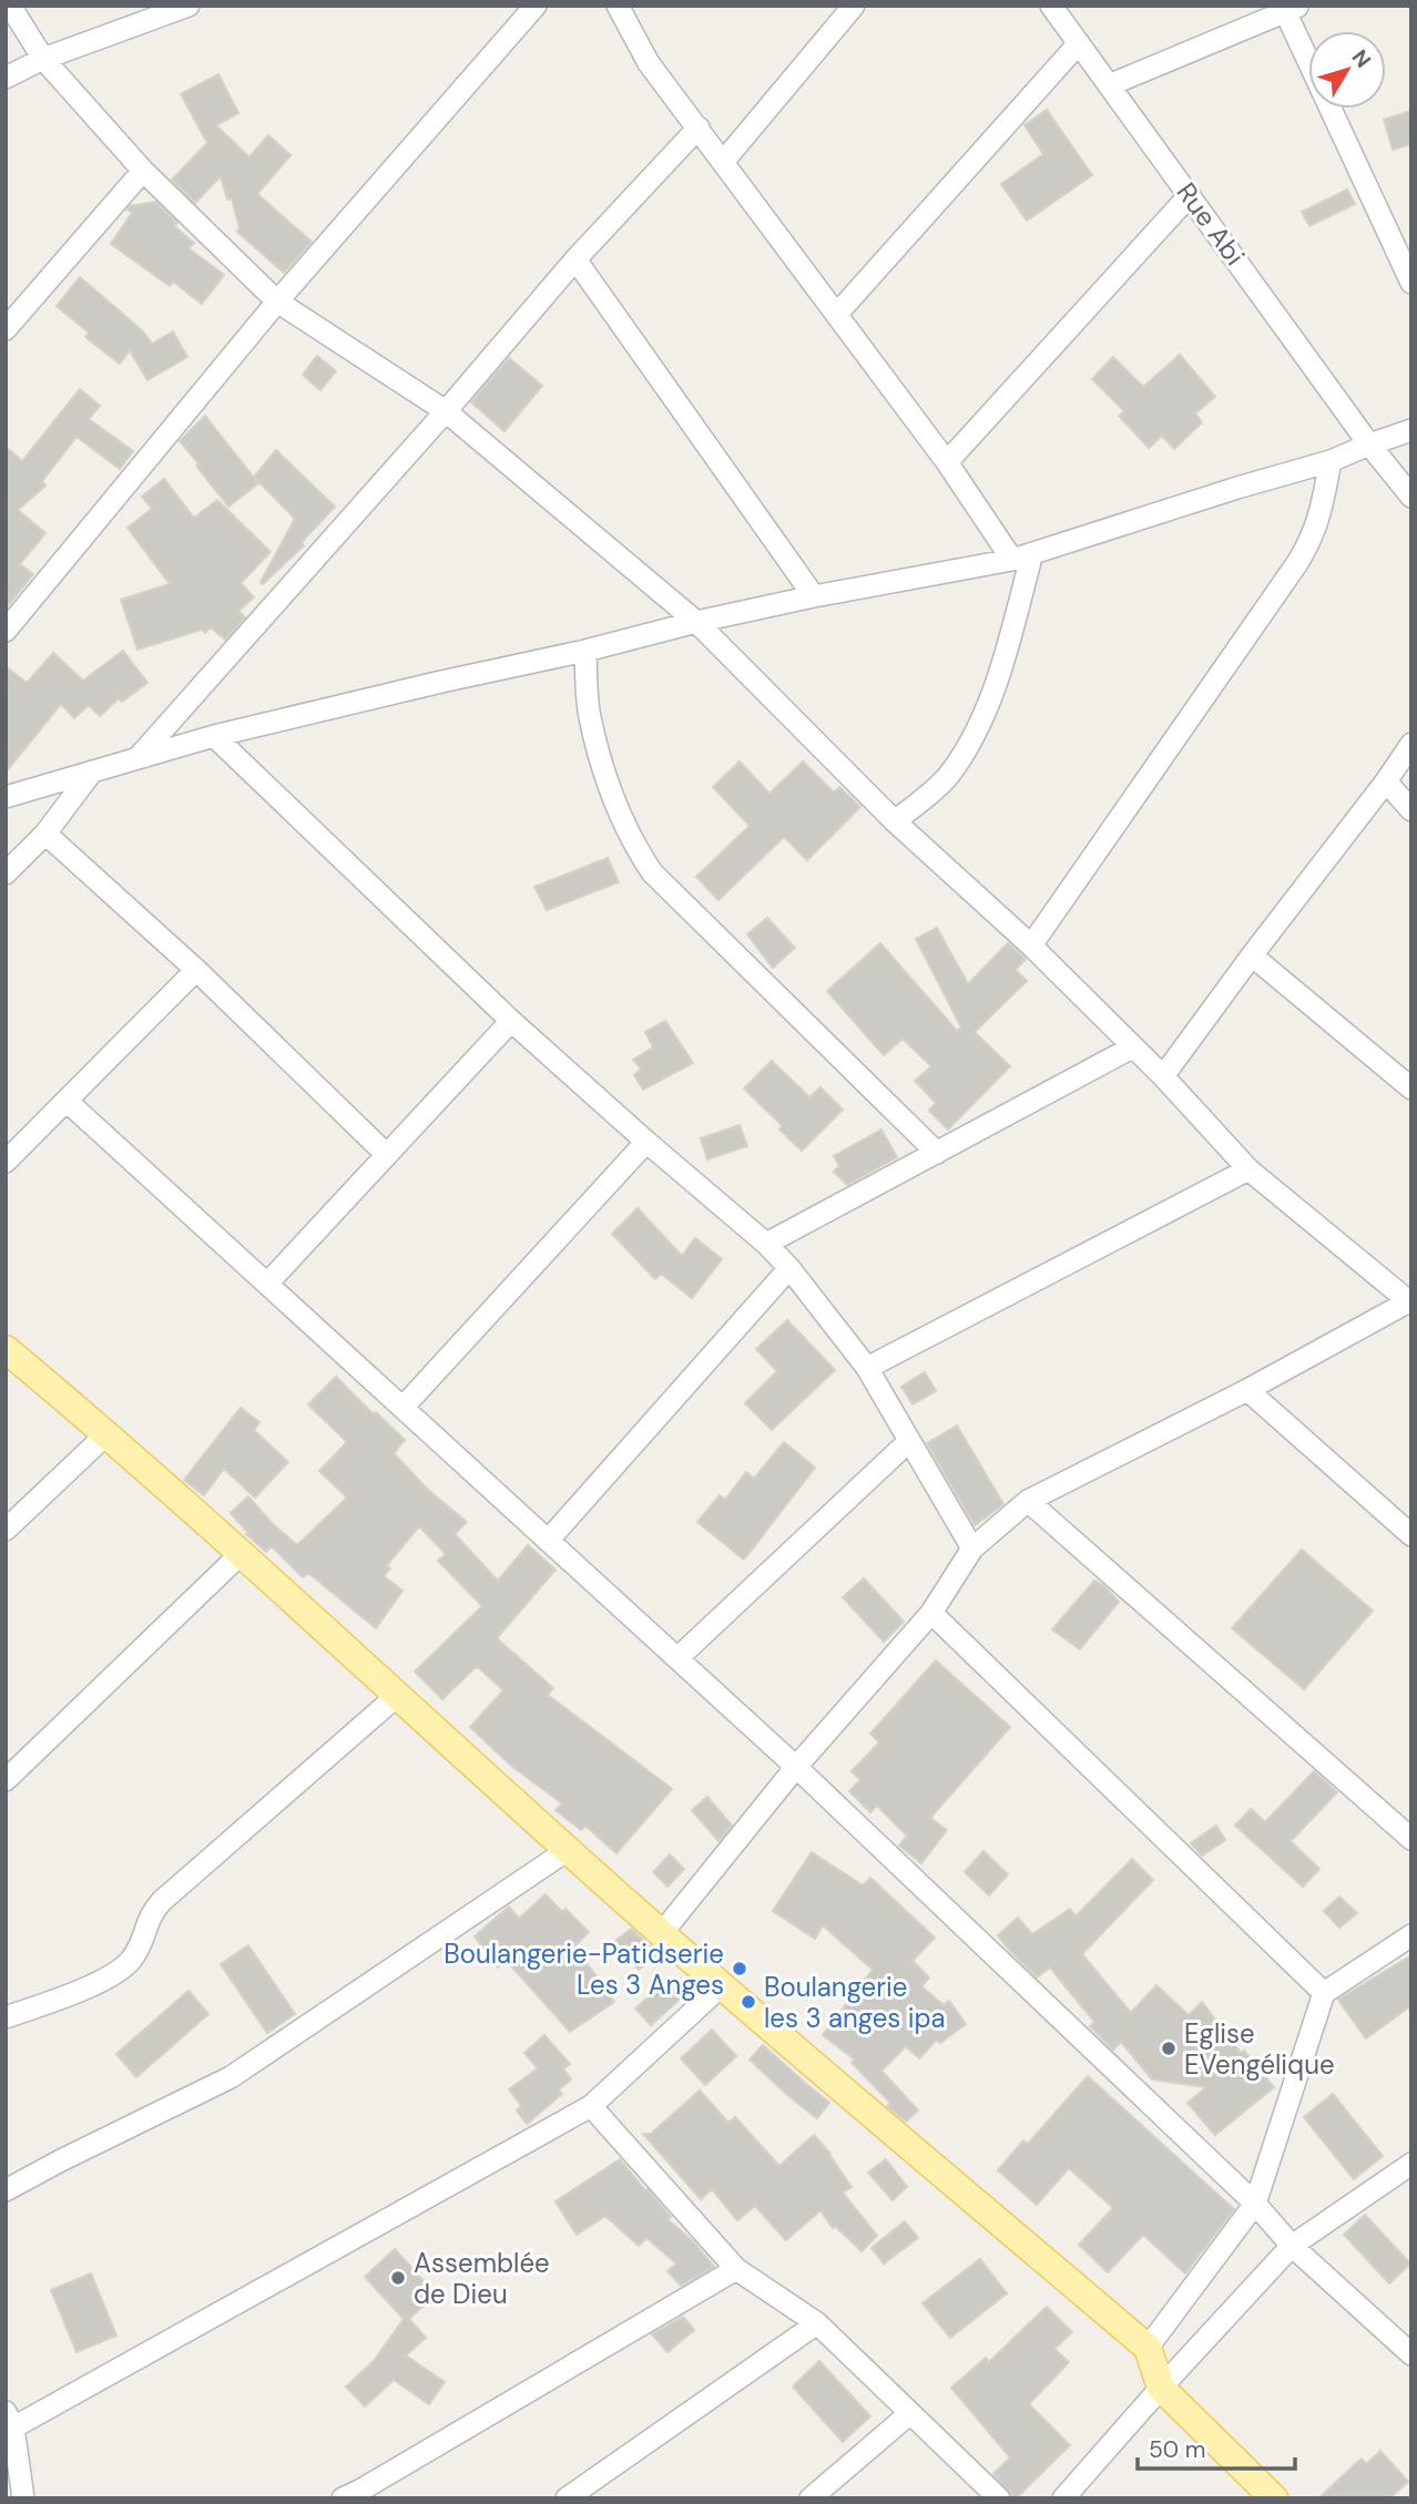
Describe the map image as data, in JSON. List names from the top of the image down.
{
  "streets": {
    "street": ["Rue Abi"]
  },
  "places": [
    "Boulangerie-Patidserie Les 3 Anges",
    "Boulangerie les 3 anges ipa",
    "Eglise EVengélique",
    "Assemblée de Dieu"
  ],
  "scale_bar": "50 m",
  "north": "top right"
}
